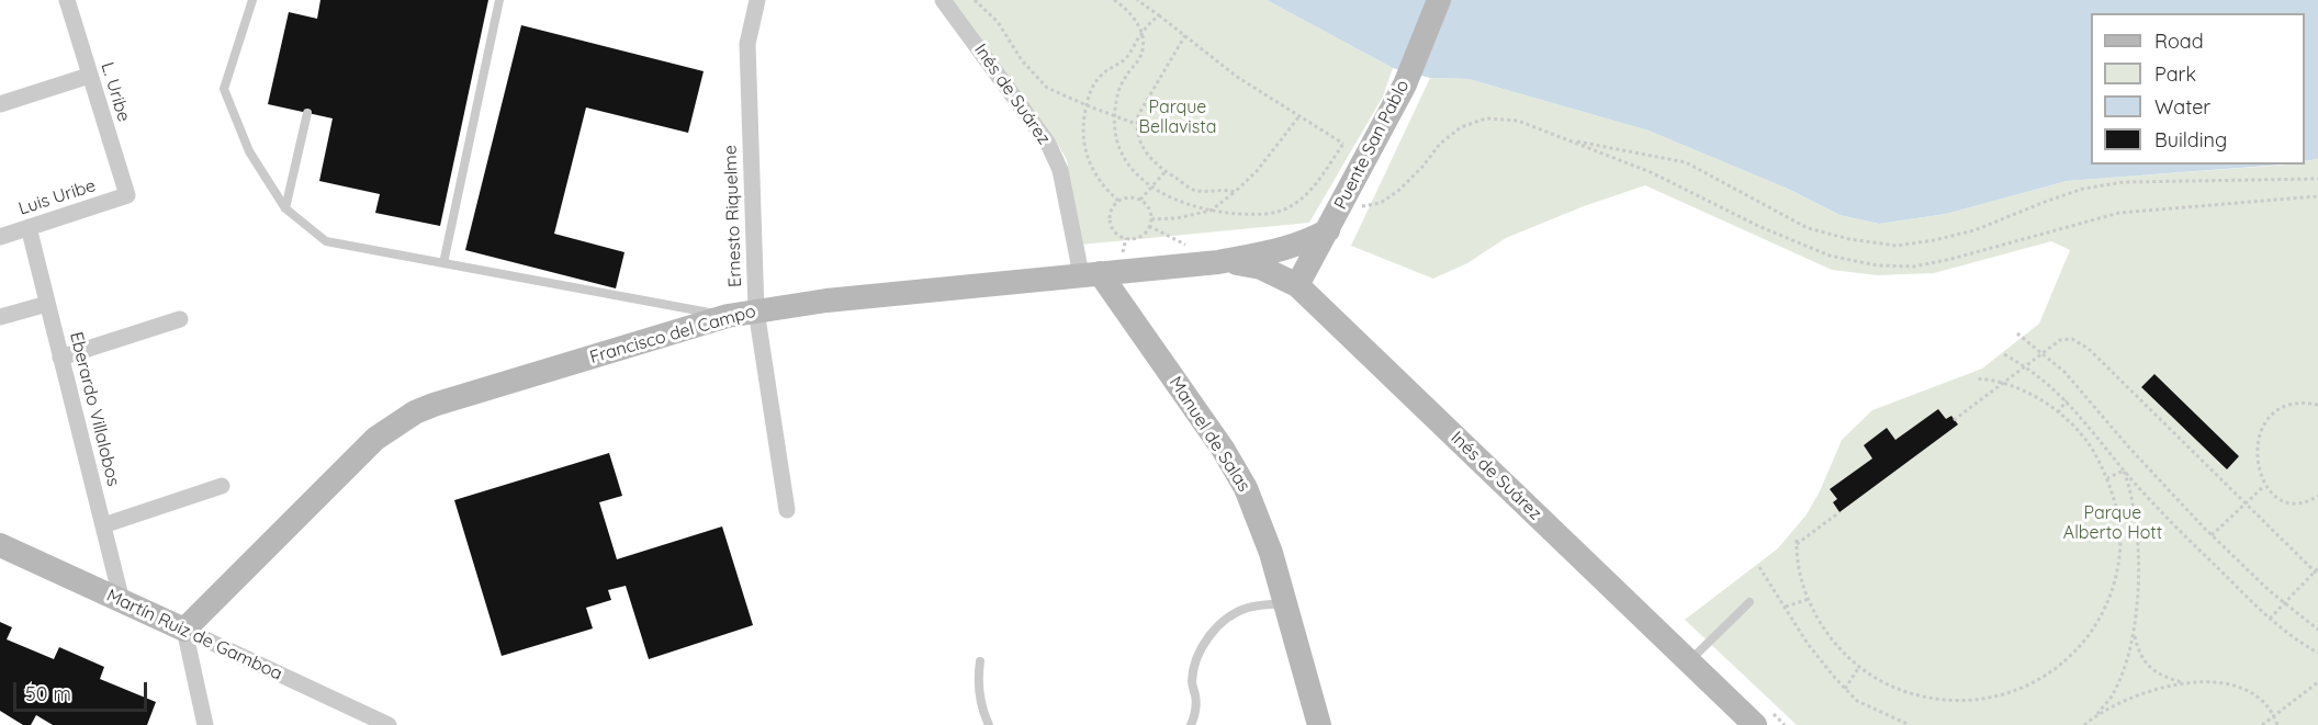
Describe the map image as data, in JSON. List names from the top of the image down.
{
  "streets": {
    "street": [
      "L. Uribe",
      "Inés de Suárez",
      "Puente San Pablo",
      "Luis Uribe",
      "Ernesto Riquelme",
      "Francisco del Campo",
      "Eberardo Villalobos",
      "Manuel de Salas",
      "Martín Ruiz de Gamboa"
    ]
  },
  "crossings": [
    ["L. Uribe", "Luis Uribe"],
    ["Inés de Suárez", "Puente San Pablo"],
    ["Inés de Suárez", "Francisco del Campo"],
    ["Inés de Suárez", "Manuel de Salas"],
    ["Puente San Pablo", "Francisco del Campo"],
    ["Luis Uribe", "Eberardo Villalobos"],
    ["Ernesto Riquelme", "Francisco del Campo"],
    ["Francisco del Campo", "Manuel de Salas"],
    ["Francisco del Campo", "Martín Ruiz de Gamboa"],
    ["Eberardo Villalobos", "Martín Ruiz de Gamboa"]
  ],
  "parks": ["Parque Bellavista", "Parque Alberto Hott"],
  "legend": [
    "Road",
    "Park",
    "Water",
    "Building"
  ],
  "scale_bar": "50 m"
}
